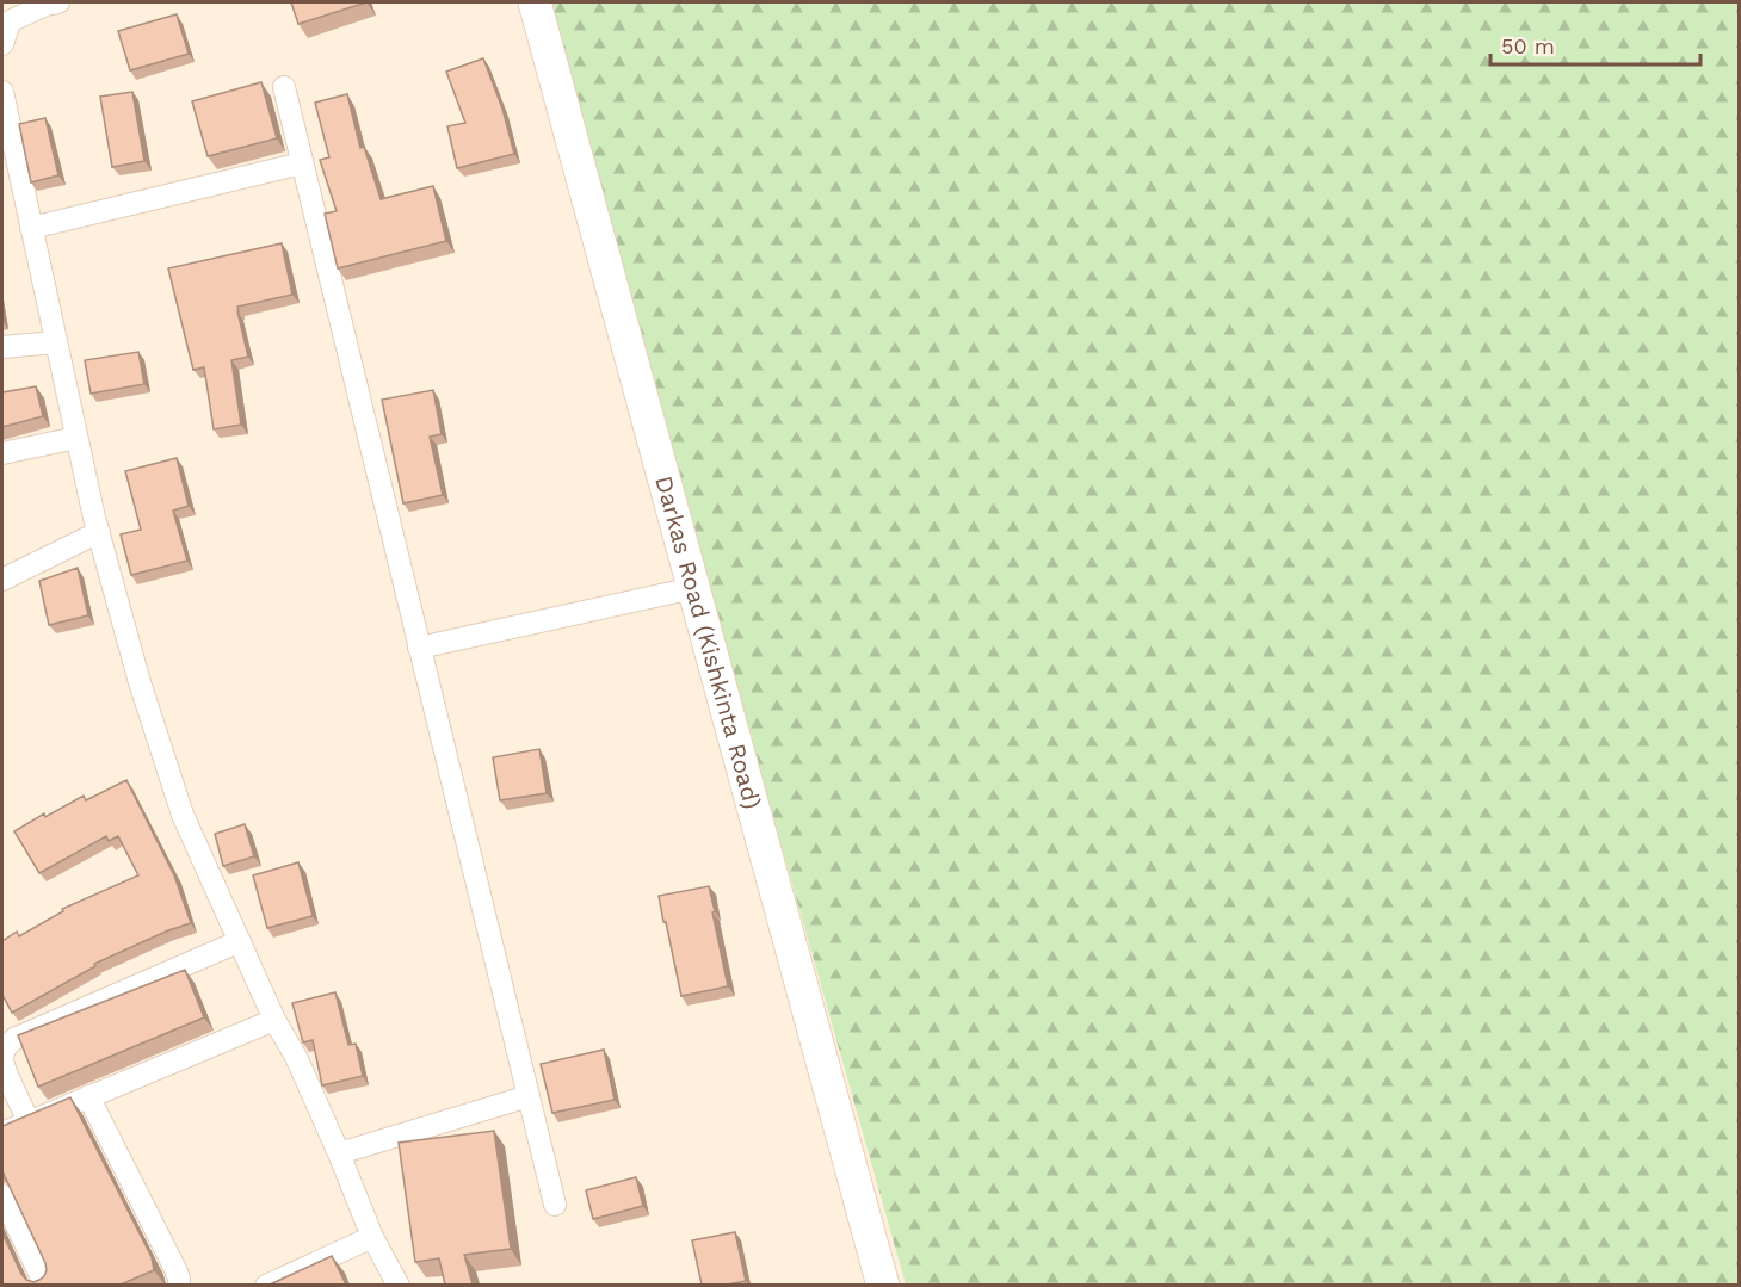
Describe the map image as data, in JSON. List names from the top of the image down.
{
  "streets": {
    "main road": ["Darkas Road (Kishkinta Road)"]
  },
  "scale_bar": "50 m"
}
